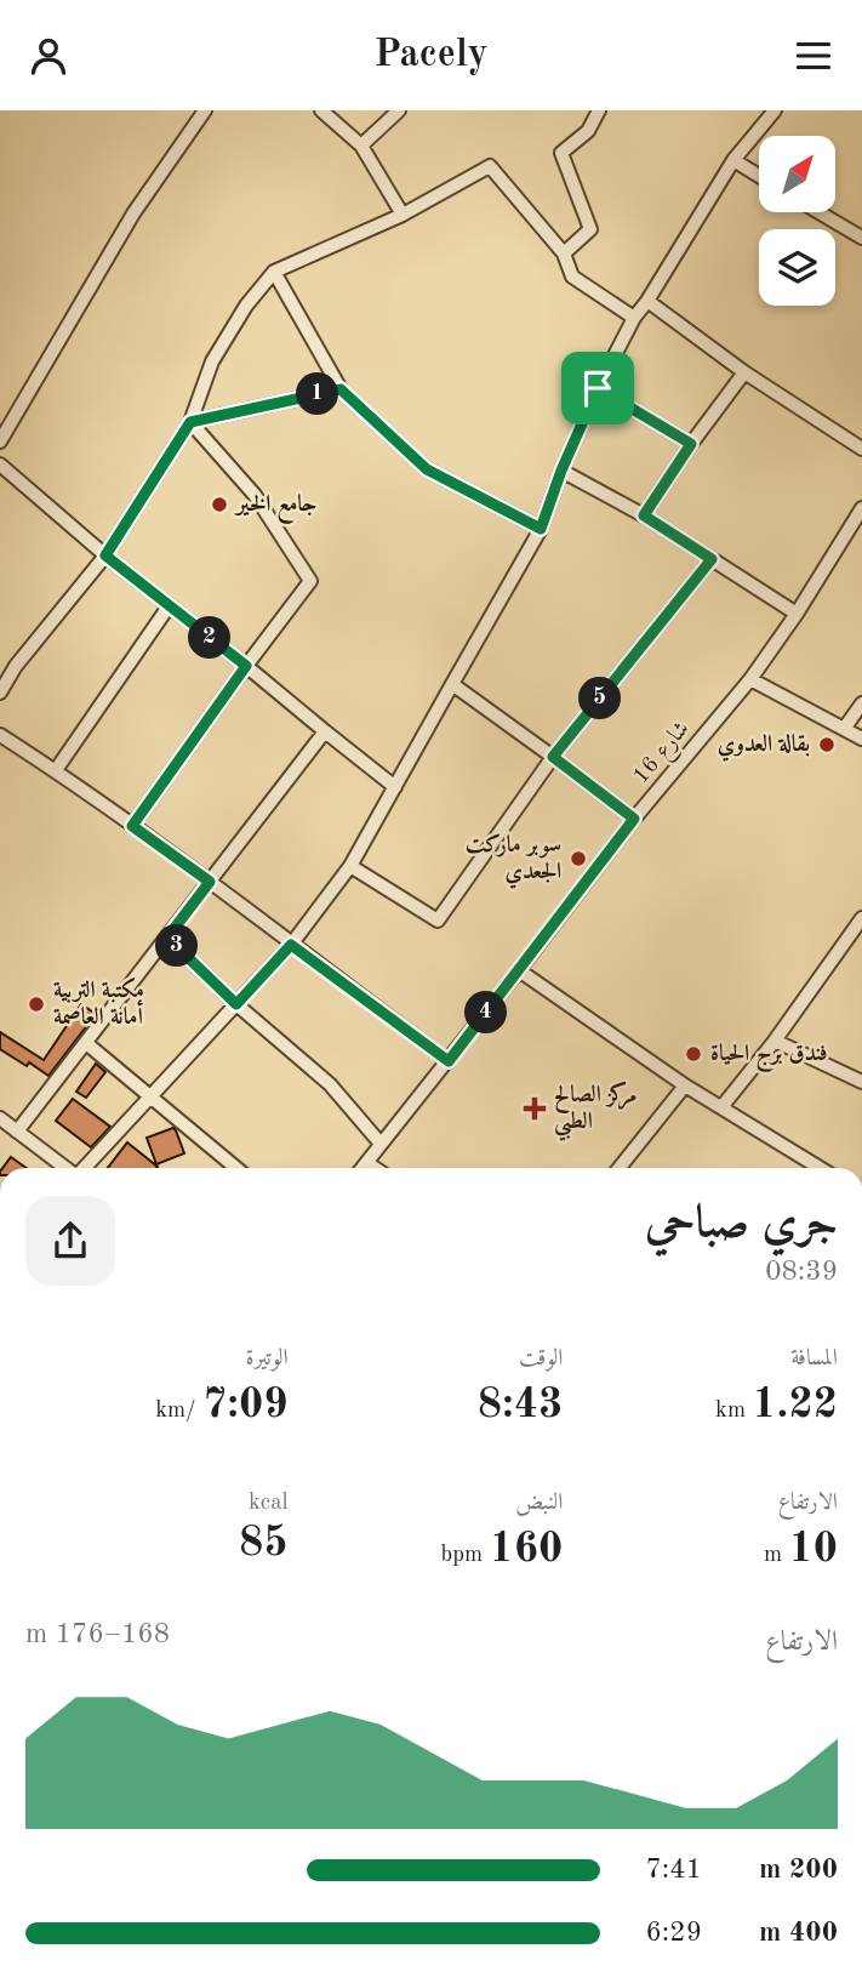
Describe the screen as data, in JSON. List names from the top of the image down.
{
  "streets": {
    "street": ["شارع 16"]
  },
  "places": {
    "other": [
      "جامع الخير",
      "بقالة العدوي",
      "سوبر ماركت الجعدي",
      "مكتبة التربية أمانة العاصمة",
      "فندق برج الحياة"
    ],
    "health": ["مركز الصالح الطبي"]
  },
  "north": "top right",
  "page": {
    "header": "Pacely",
    "pins": [
      "1",
      "2",
      "5",
      "3",
      "4"
    ],
    "heading": ["جري صباحي", "08:39"],
    "stats": [
      ["المسافة", "1.22 km"],
      ["الوقت", "8:43"],
      ["الوتيرة", "7:09 /km"],
      ["الارتفاع", "10 m"],
      ["النبض", "160 bpm"],
      ["kcal", "85"]
    ],
    "chart": ["الارتفاع", "168–176 m"],
    "list": [
      {
        "name": "200 m",
        "note": "7:41"
      },
      {
        "name": "400 m",
        "note": "6:29"
      }
    ]
  }
}
